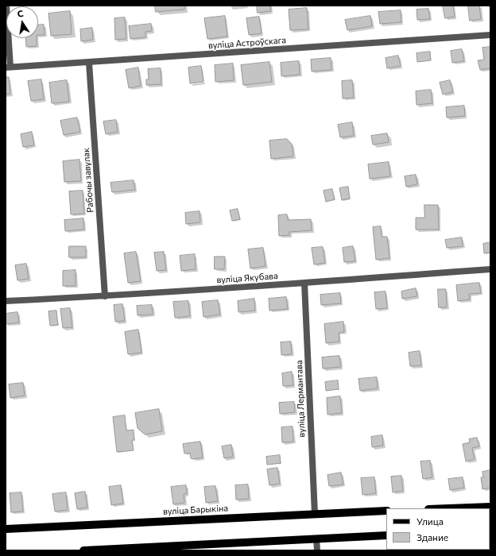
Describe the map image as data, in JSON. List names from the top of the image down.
{
  "streets": {
    "main road": ["вуліца Барыкіна"],
    "street": [
      "вуліца Астроўскага",
      "Рабочы завулак",
      "вуліца Якубава",
      "вуліца Лермантава"
    ]
  },
  "crossings": [
    ["вуліца Астроўскага", "Рабочы завулак"],
    ["Рабочы завулак", "вуліца Якубава"],
    ["вуліца Якубава", "вуліца Лермантава"],
    ["вуліца Лермантава", "вуліца Барыкіна"]
  ],
  "legend": ["Улица", "Здание"],
  "north": "top"
}
